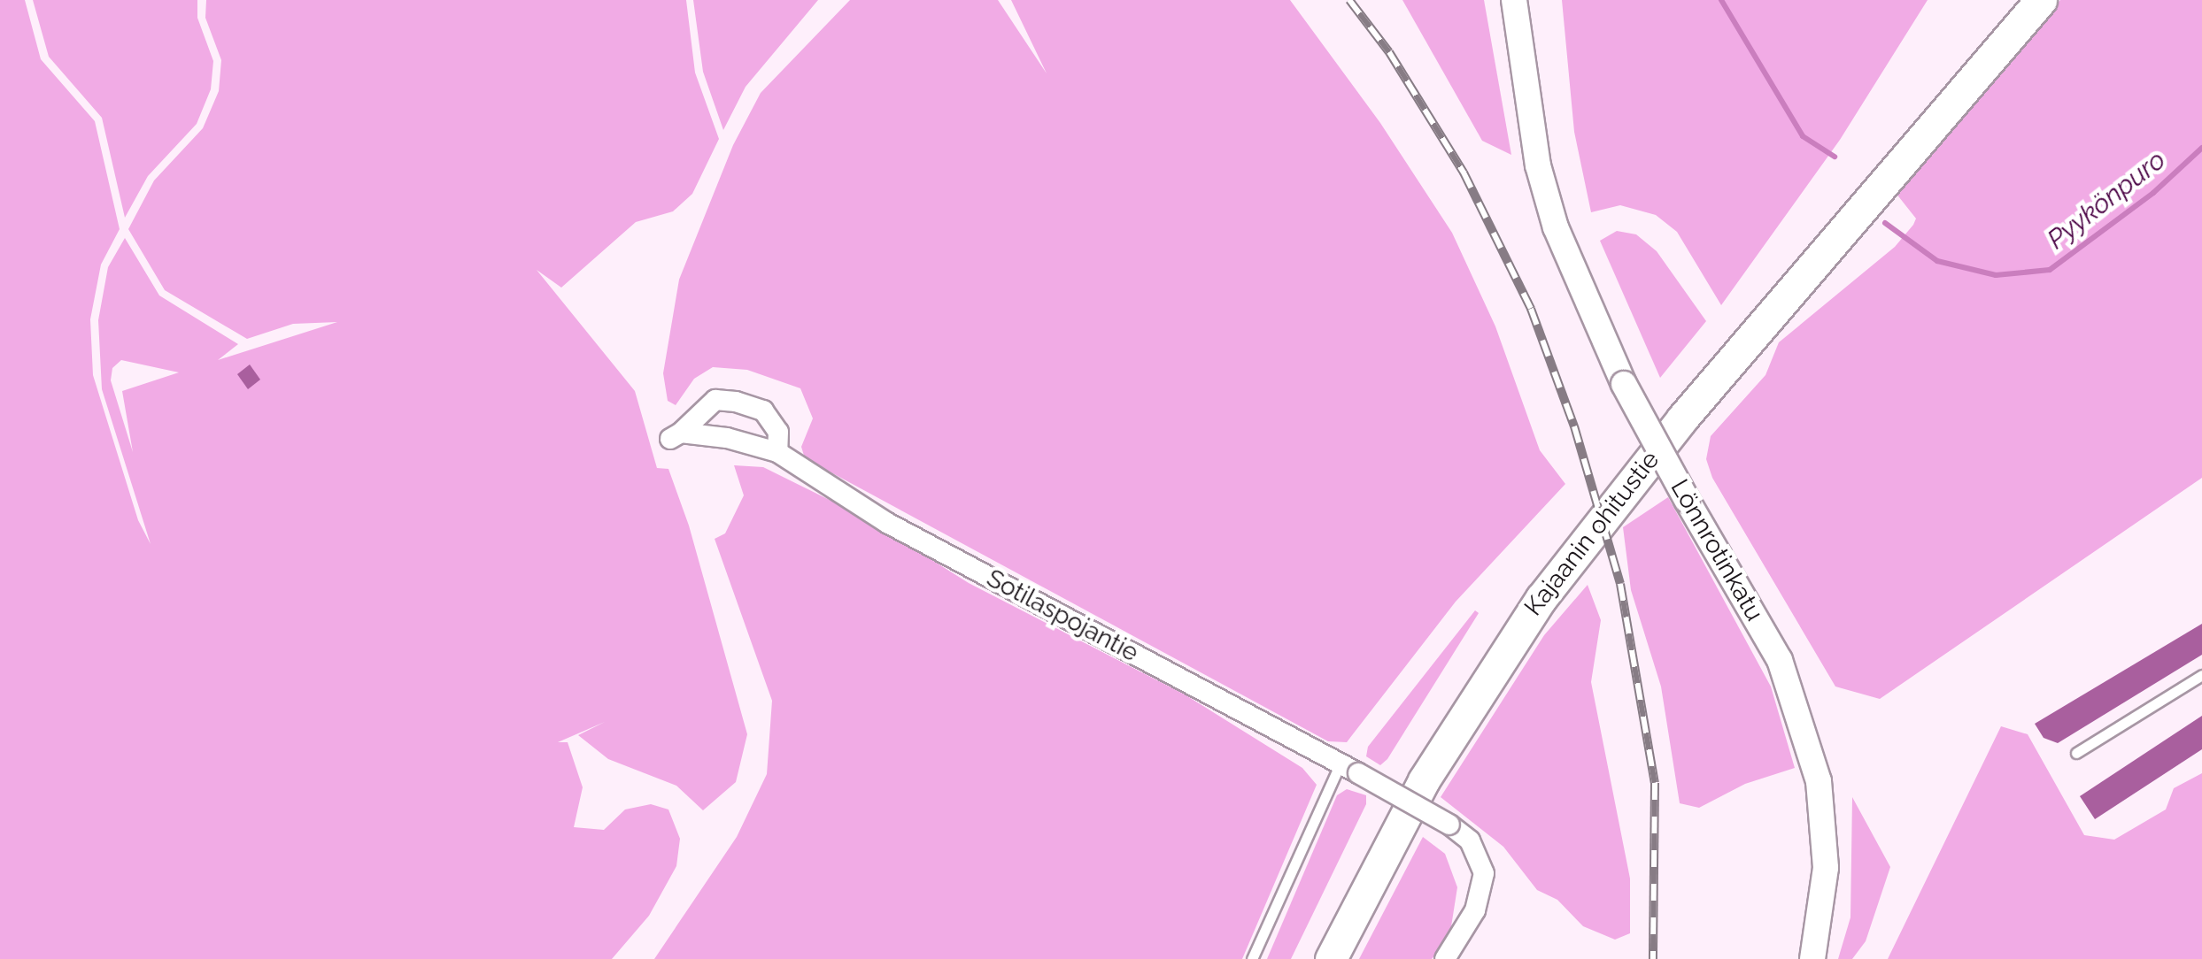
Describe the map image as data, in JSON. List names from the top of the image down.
{
  "streets": {
    "highway": ["Kajaanin ohitustie"],
    "street": ["Lönnrotinkatu", "Sotilaspojantie"]
  },
  "water": ["Pyykönpuro"]
}
